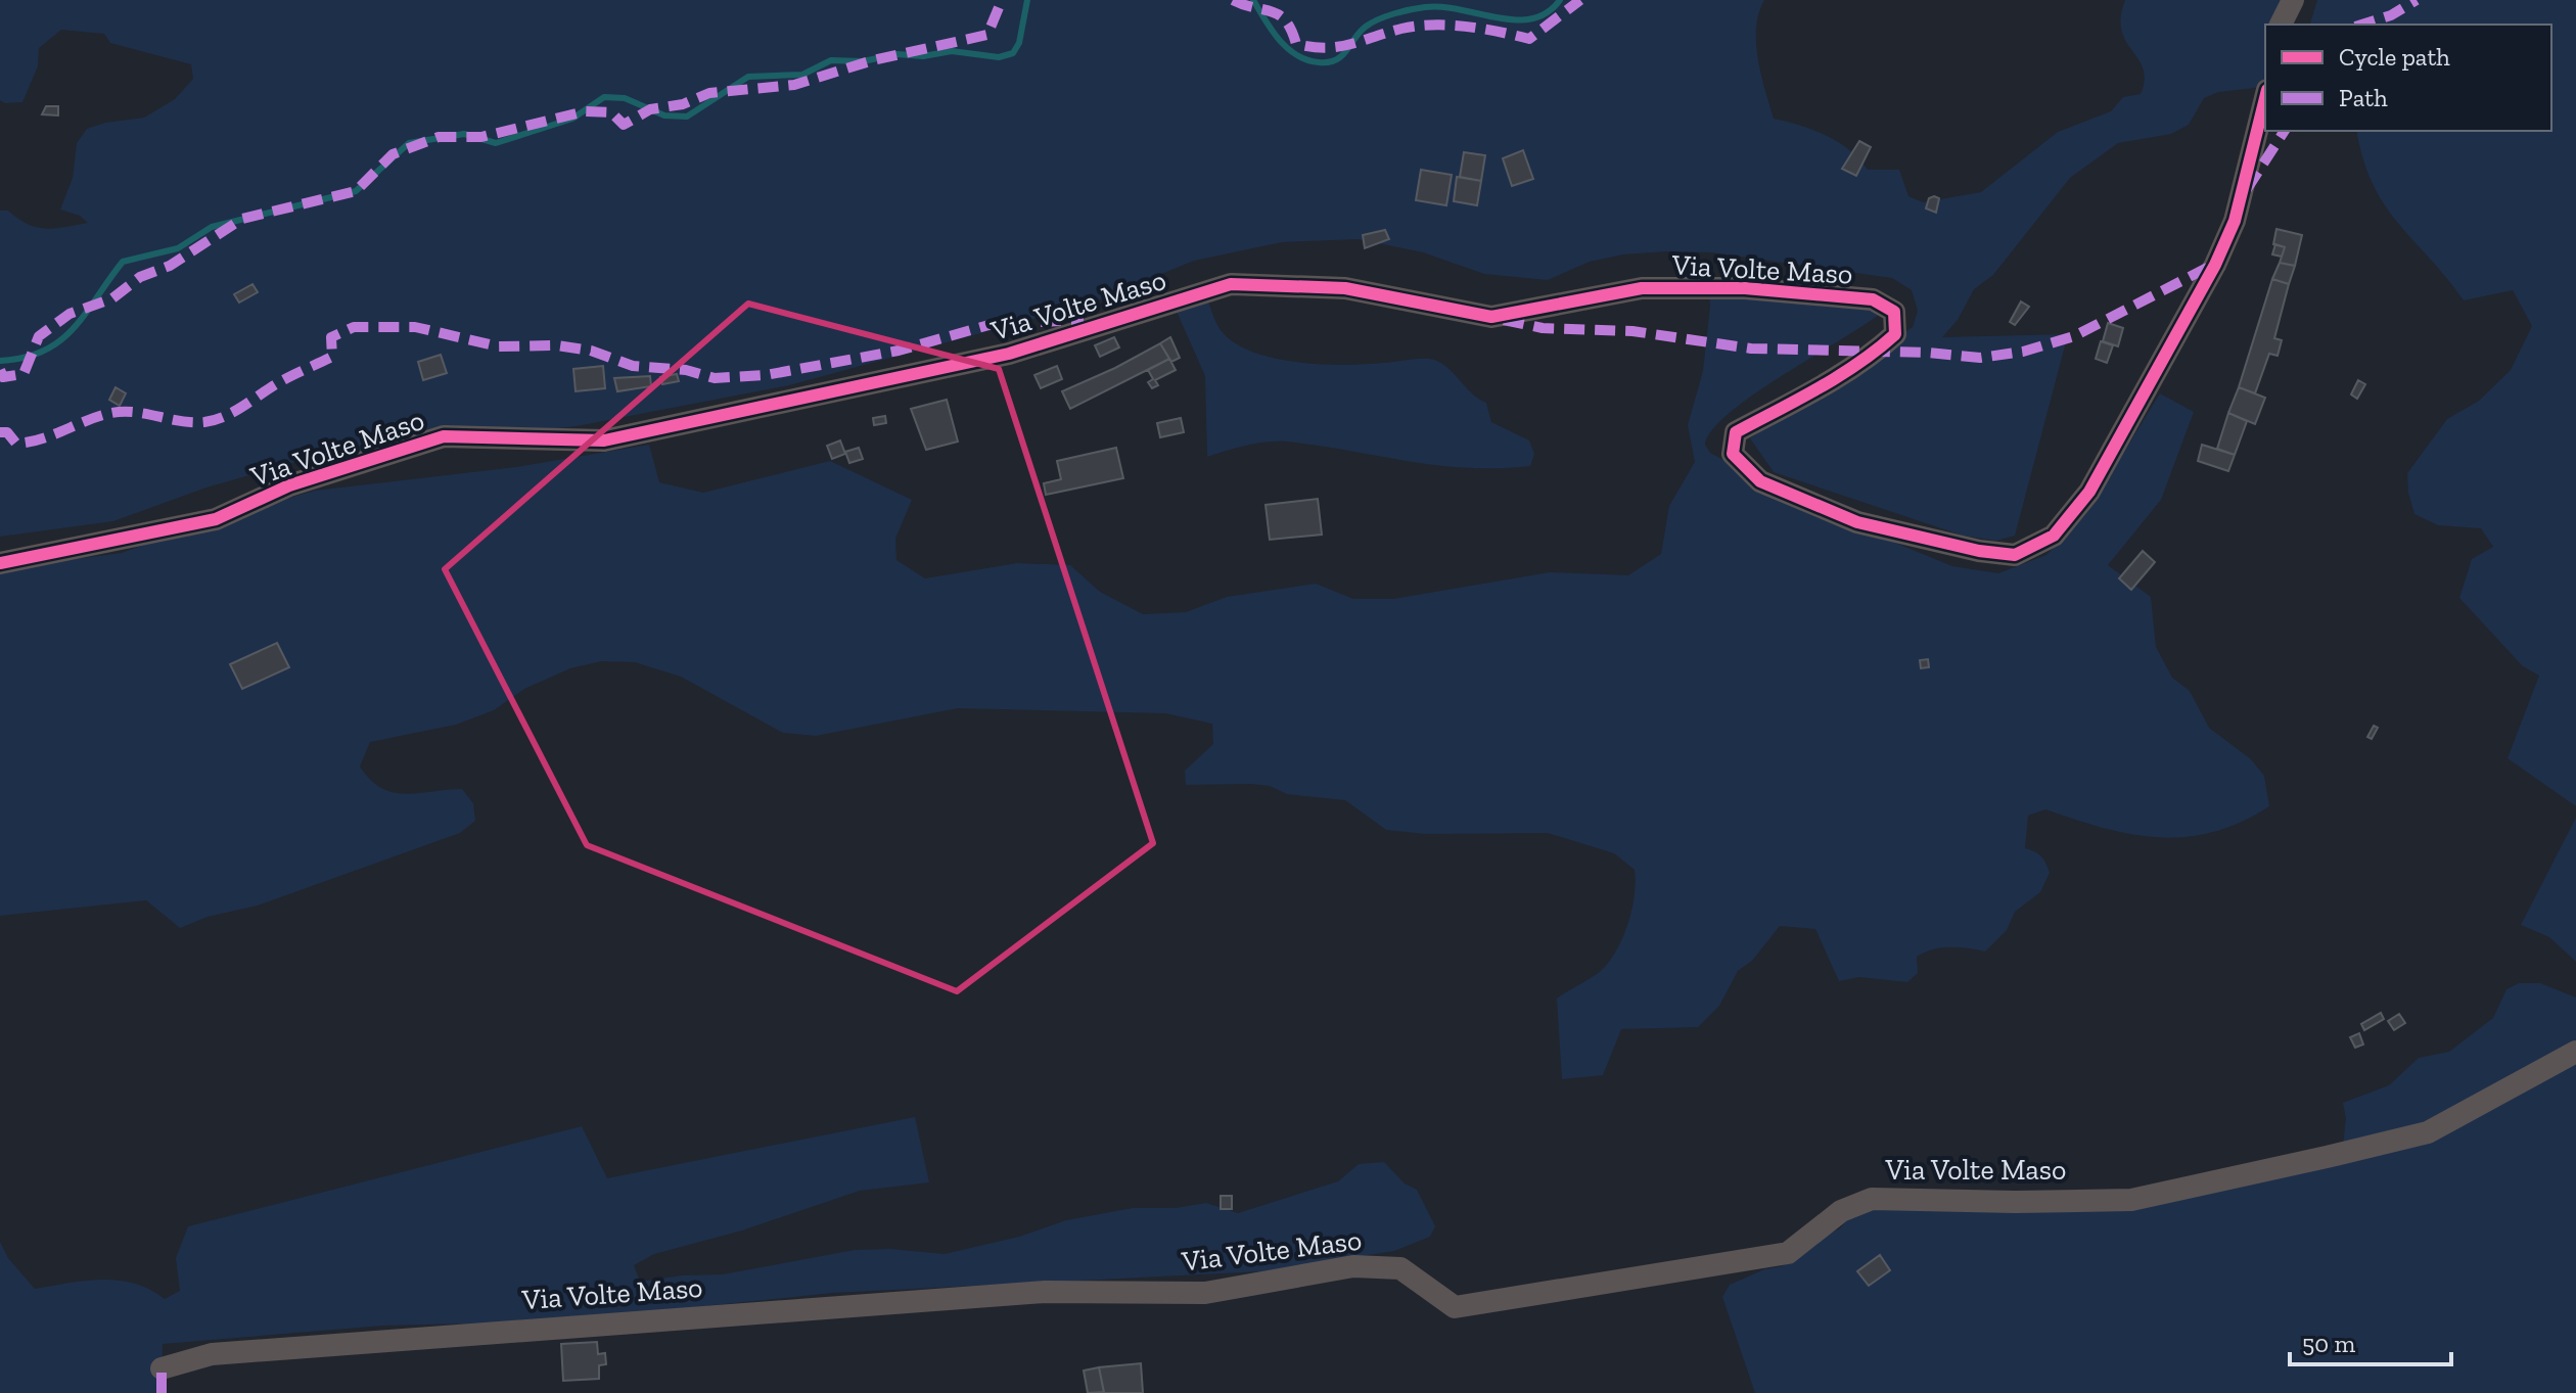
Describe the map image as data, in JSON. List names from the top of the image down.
{
  "streets": {
    "street": ["Via Volte Maso"]
  },
  "legend": ["Cycle path", "Path"],
  "scale_bar": "50 m"
}
